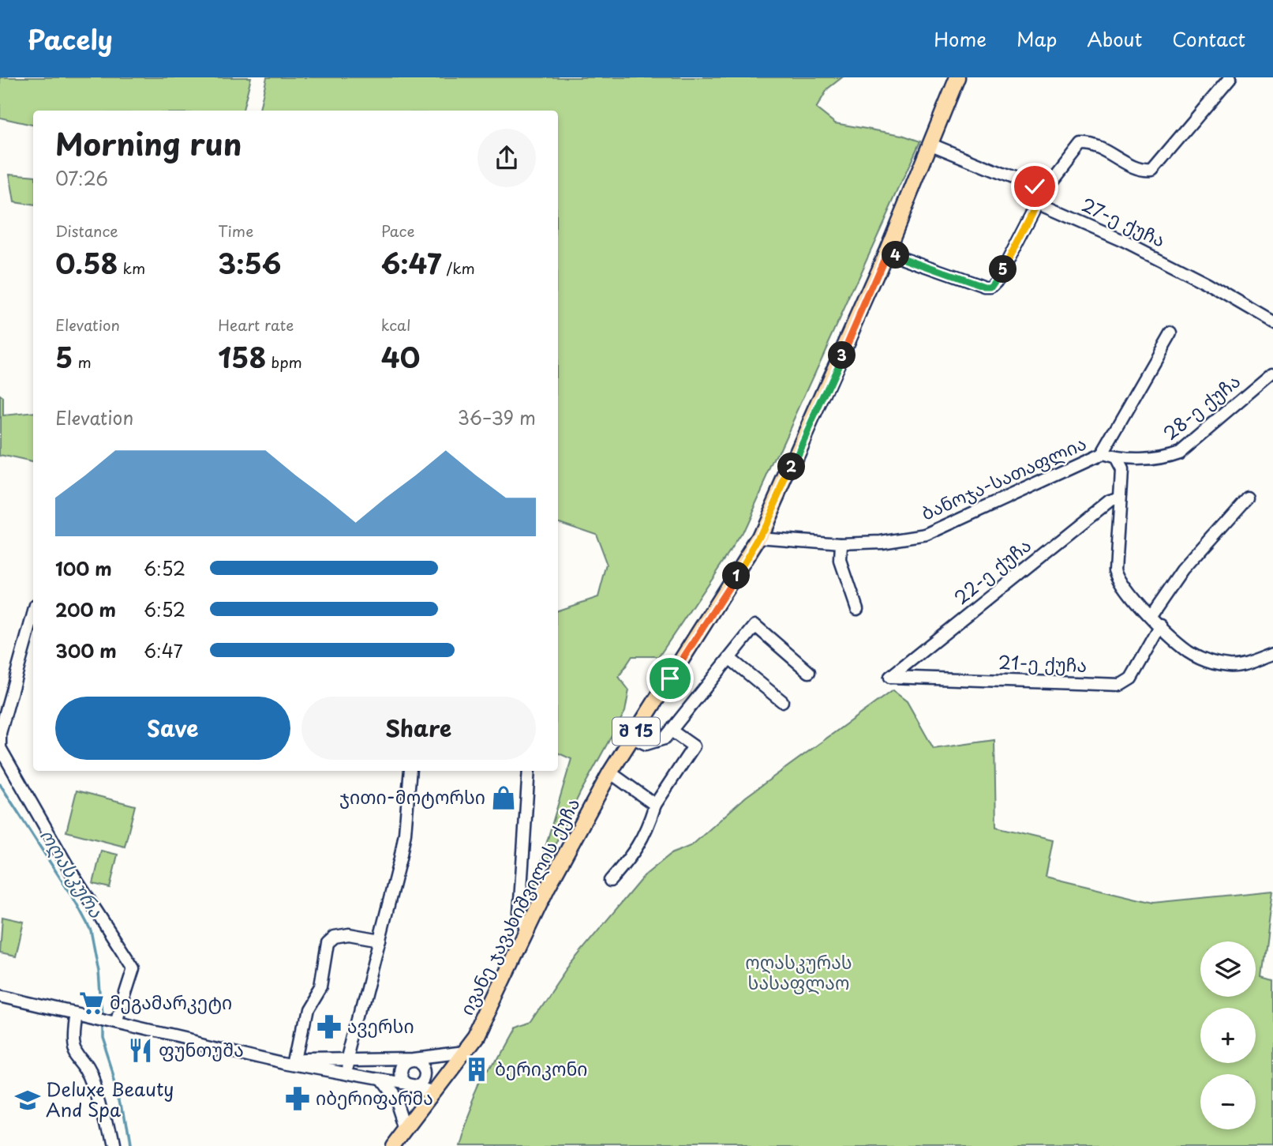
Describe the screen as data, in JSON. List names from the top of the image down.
{
  "streets": {
    "main road": ["შ 15", "ივანე ჯავახიშვილის ქუჩა"],
    "street": [
      "27-ე ქუჩა",
      "28-ე ქუჩა",
      "ბანოჯა-სათაფლია",
      "22-ე ქუჩა",
      "21-ე ქუჩა"
    ]
  },
  "crossings": [
    ["27-ე ქუჩა", "შ 15"],
    ["28-ე ქუჩა", "ბანოჯა-სათაფლია"],
    ["ბანოჯა-სათაფლია", "22-ე ქუჩა"],
    ["ბანოჯა-სათაფლია", "21-ე ქუჩა"],
    ["ბანოჯა-სათაფლია", "შ 15"],
    ["ბანოჯა-სათაფლია", "ივანე ჯავახიშვილის ქუჩა"],
    ["22-ე ქუჩა", "21-ე ქუჩა"],
    ["შ 15", "ივანე ჯავახიშვილის ქუჩა"]
  ],
  "water": ["ოღასკურა"],
  "parks": ["ოღასკურას სასაფლაო"],
  "places": {
    "shop": ["ჯითი-მოტორსი"],
    "supermarket": ["მეგამარკეტი"],
    "pharmacy": ["ავერსი", "იბერიფარმა"],
    "restaurant": ["ფუნთუშა"],
    "building": ["ბერიკონი"],
    "school or university": ["Deluxe Beauty And Spa"]
  },
  "page": {
    "header": "Pacely",
    "nav": [
      "Home",
      "Map",
      "About",
      "Contact"
    ],
    "heading": ["Morning run", "07:26"],
    "stats": [
      ["Distance", "0.58 km"],
      ["Time", "3:56"],
      ["Pace", "6:47 /km"],
      ["Elevation", "5 m"],
      ["Heart rate", "158 bpm"],
      ["kcal", "40"]
    ],
    "pins": [
      "4",
      "5",
      "3",
      "2",
      "1"
    ],
    "chart": ["Elevation", "36–39 m"],
    "list": [
      {
        "name": "100 m",
        "note": "6:52"
      },
      {
        "name": "200 m",
        "note": "6:52"
      },
      {
        "name": "300 m",
        "note": "6:47"
      }
    ],
    "buttons": ["Save", "Share"],
    "map_buttons": ["+", "−"]
  }
}
